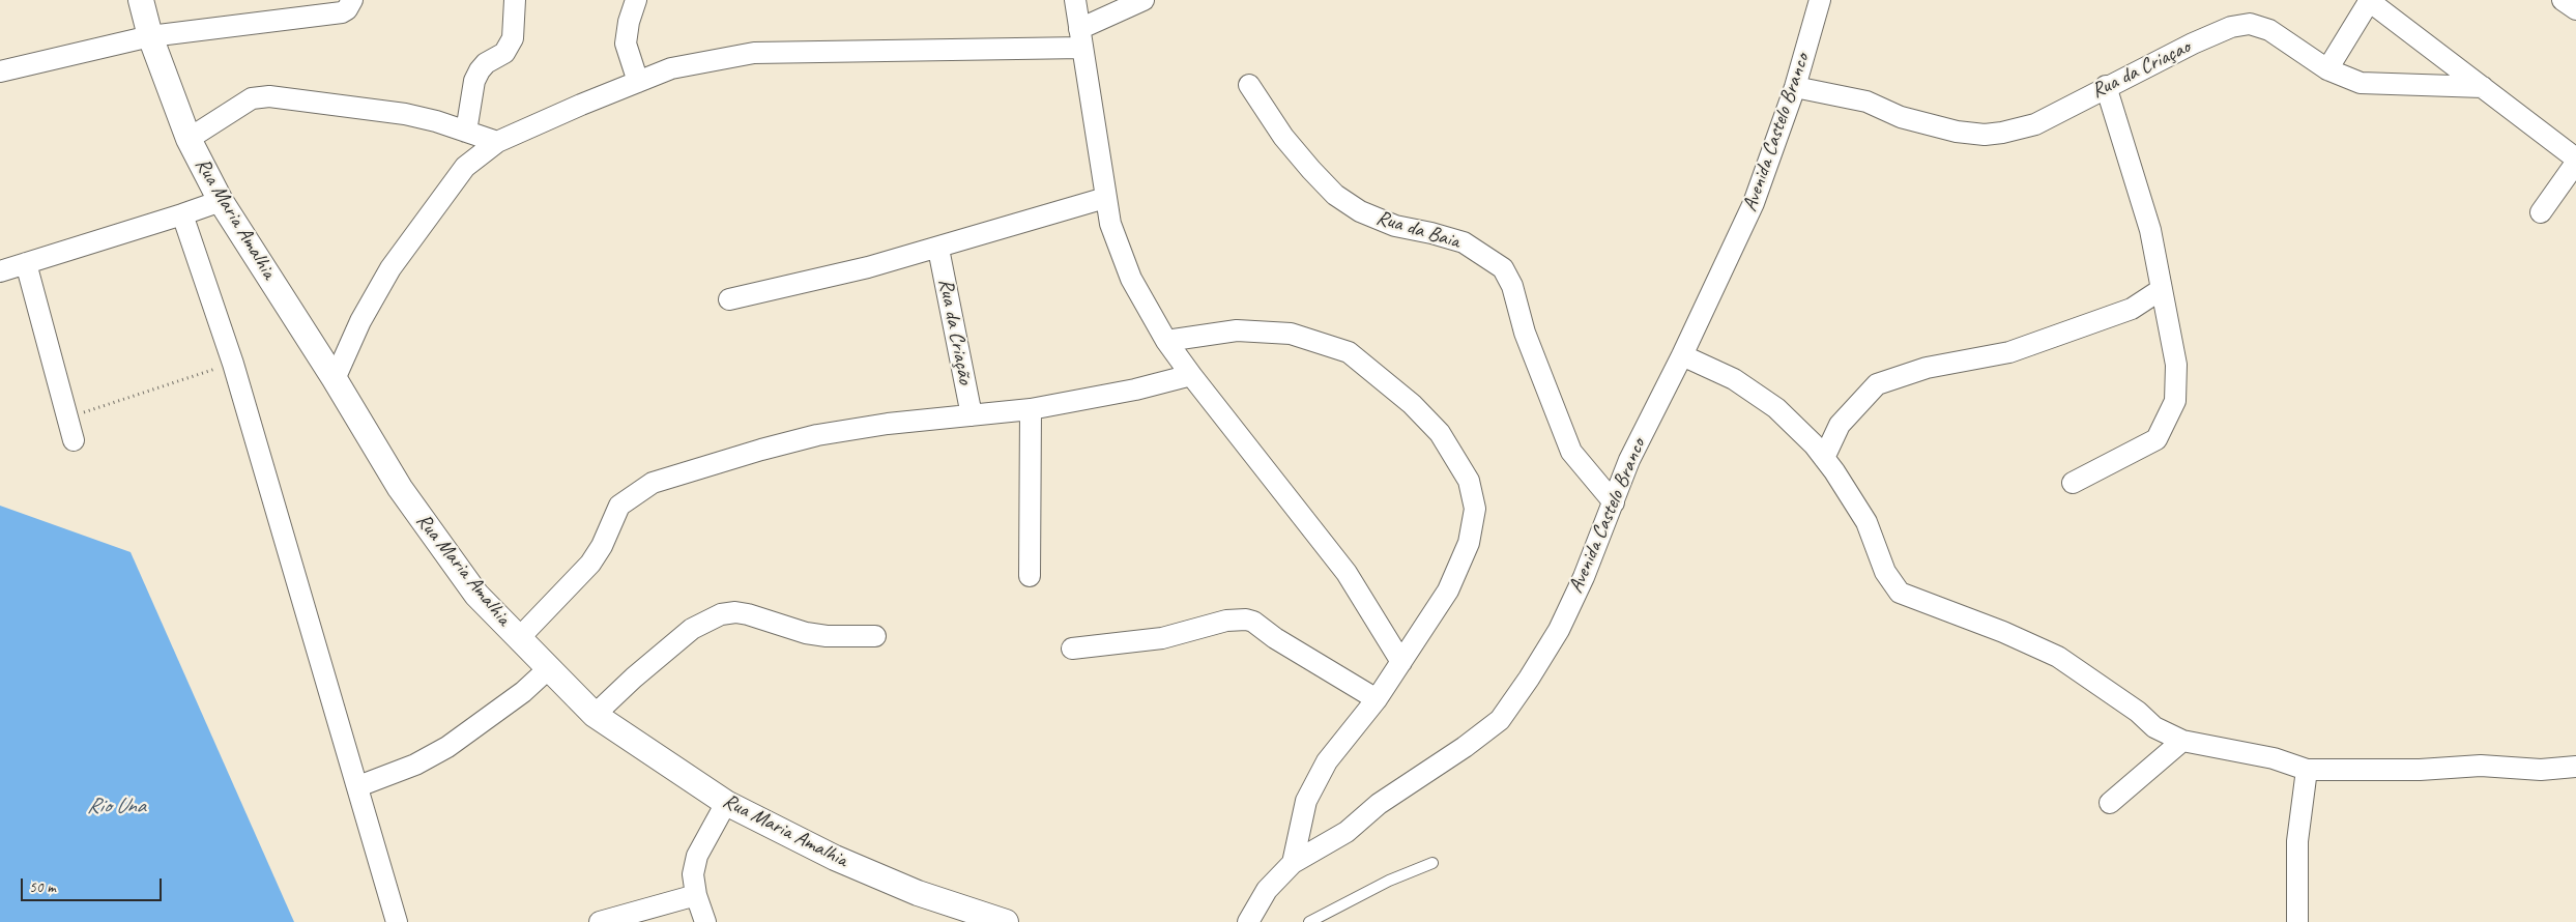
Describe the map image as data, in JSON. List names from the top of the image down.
{
  "streets": {
    "street": [
      "Rua da Criaçao",
      "Avenida Castelo Branco",
      "Rua Maria Amalhia",
      "Rua da Baia",
      "Rua da Criação"
    ]
  },
  "crossings": [
    ["Rua da Criaçao", "Avenida Castelo Branco"],
    ["Avenida Castelo Branco", "Rua da Baia"]
  ],
  "water": ["Rio Una"],
  "scale_bar": "50 m"
}
